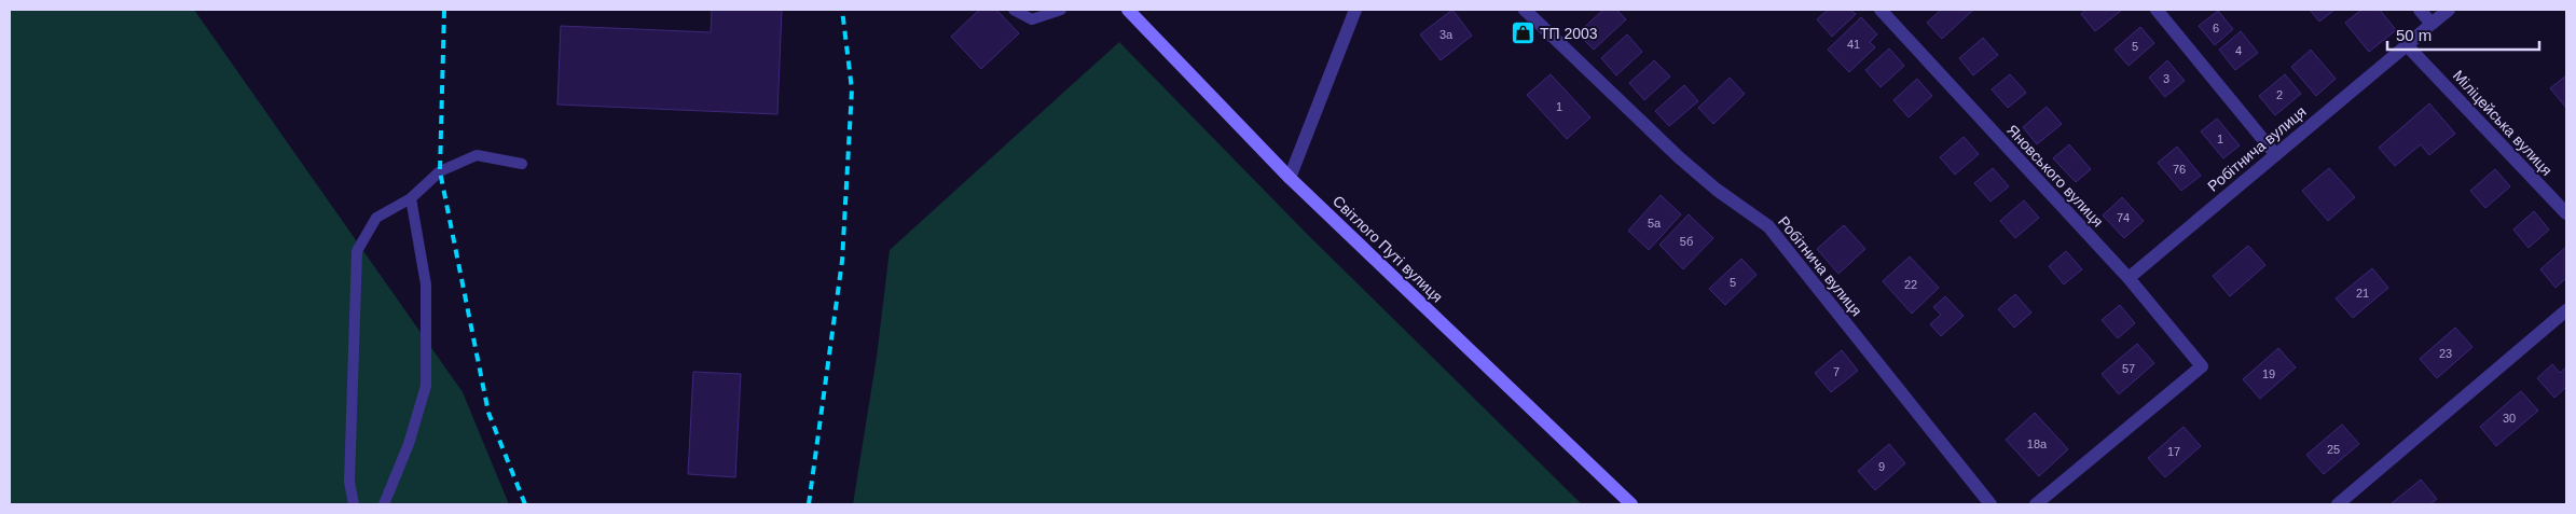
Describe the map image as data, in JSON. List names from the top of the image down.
{
  "streets": {
    "main road": ["Світлого Путі вулиця"],
    "street": ["Міліцейська вулиця", "Робітнича вулиця", "Яновського вулиця"]
  },
  "crossings": [
    ["Міліцейська вулиця", "Робітнича вулиця"],
    ["Робітнича вулиця", "Яновського вулиця"]
  ],
  "places": {
    "shop": ["ТП 2003"]
  },
  "house_numbers": [
    "6",
    "3а",
    "41",
    "5",
    "4",
    "3",
    "2",
    "1",
    "1",
    "76",
    "74",
    "5а",
    "5б",
    "5",
    "22",
    "21",
    "23",
    "57",
    "7",
    "19",
    "30",
    "18а",
    "25",
    "17",
    "9"
  ],
  "scale_bar": "50 m"
}
